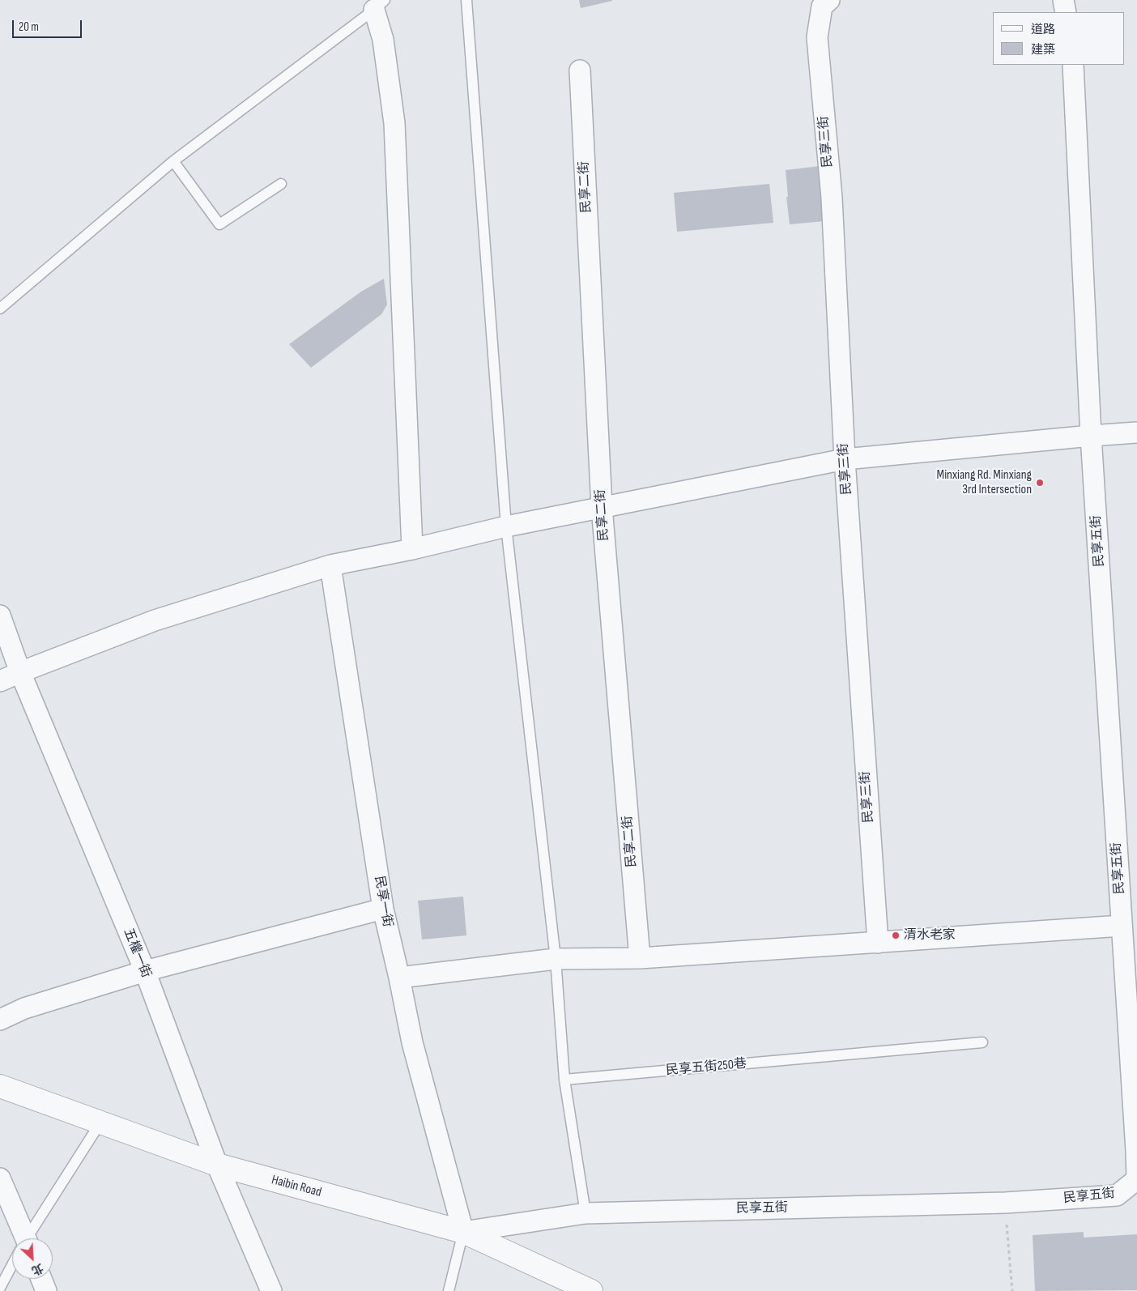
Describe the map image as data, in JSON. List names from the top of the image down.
{
  "streets": {
    "street": [
      "民享三街",
      "民享二街",
      "民享五街",
      "民享一街",
      "五權一街",
      "Haibin Road"
    ],
    "lane": ["民享五街250巷"]
  },
  "crossings": [
    ["民享五街", "民享一街"],
    ["民享五街", "Haibin Road"],
    ["民享一街", "Haibin Road"],
    ["五權一街", "Haibin Road"]
  ],
  "places": ["Minxiang Rd. Minxiang 3rd Intersection", "清水老家"],
  "legend": ["道路", "建築"],
  "scale_bar": "20 m",
  "north": "bottom right"
}
